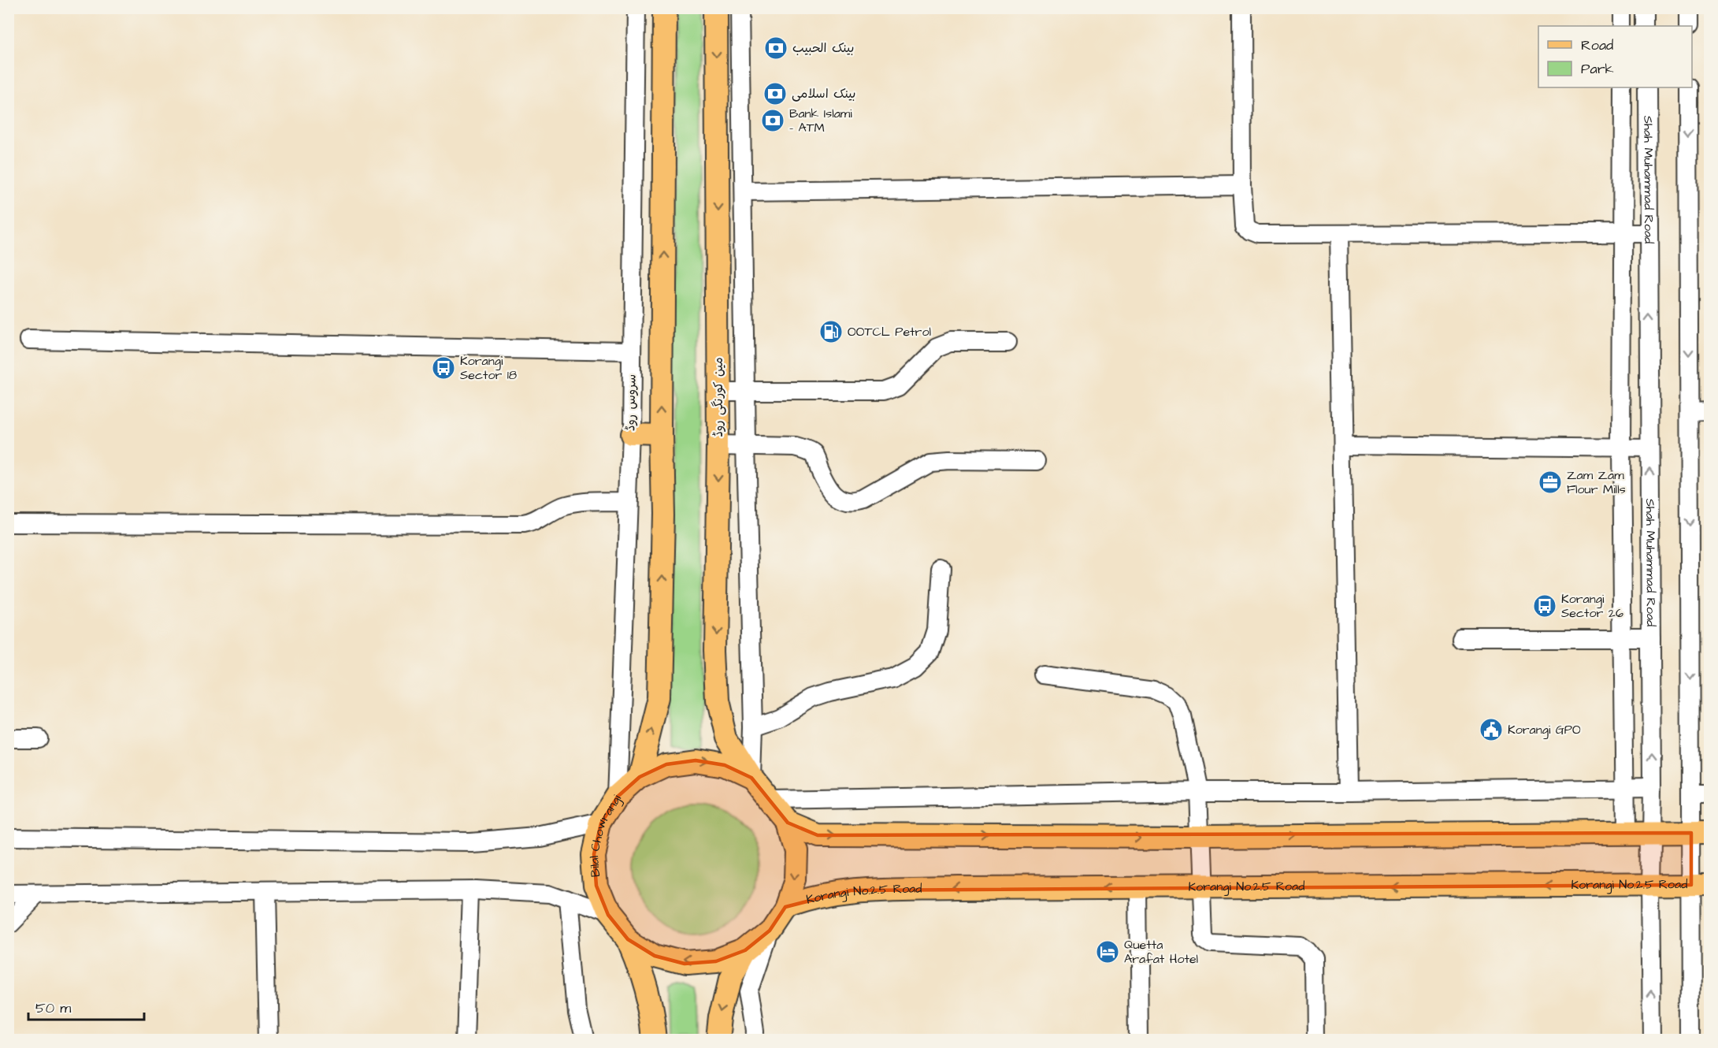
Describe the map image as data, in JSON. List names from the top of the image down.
{
  "streets": {
    "main road": ["مین کورنگی روڈ", "Bilal Chowrangi", "Korangi No.2.5 Road"],
    "street": ["Shah Muhammad Road", "سروس روڈ"]
  },
  "crossings": [
    ["Shah Muhammad Road", "Korangi No.2.5 Road"],
    ["مین کورنگی روڈ", "Bilal Chowrangi"],
    ["سروس روڈ", "Bilal Chowrangi"],
    ["Bilal Chowrangi", "Korangi No.2.5 Road"]
  ],
  "places": {
    "bank": ["بينک الحبيب", "بینک اسلامی", "Bank Islami - ATM"],
    "fuel station": ["OOTCL Petrol"],
    "bus stop": ["Korangi Sector 18", "Korangi Sector 26"],
    "office": ["Zam Zam Flour Mills"],
    "public building": ["Korangi GPO"],
    "hotel": ["Quetta Arafat Hotel"]
  },
  "legend": ["Road", "Park"],
  "scale_bar": "50 m"
}
